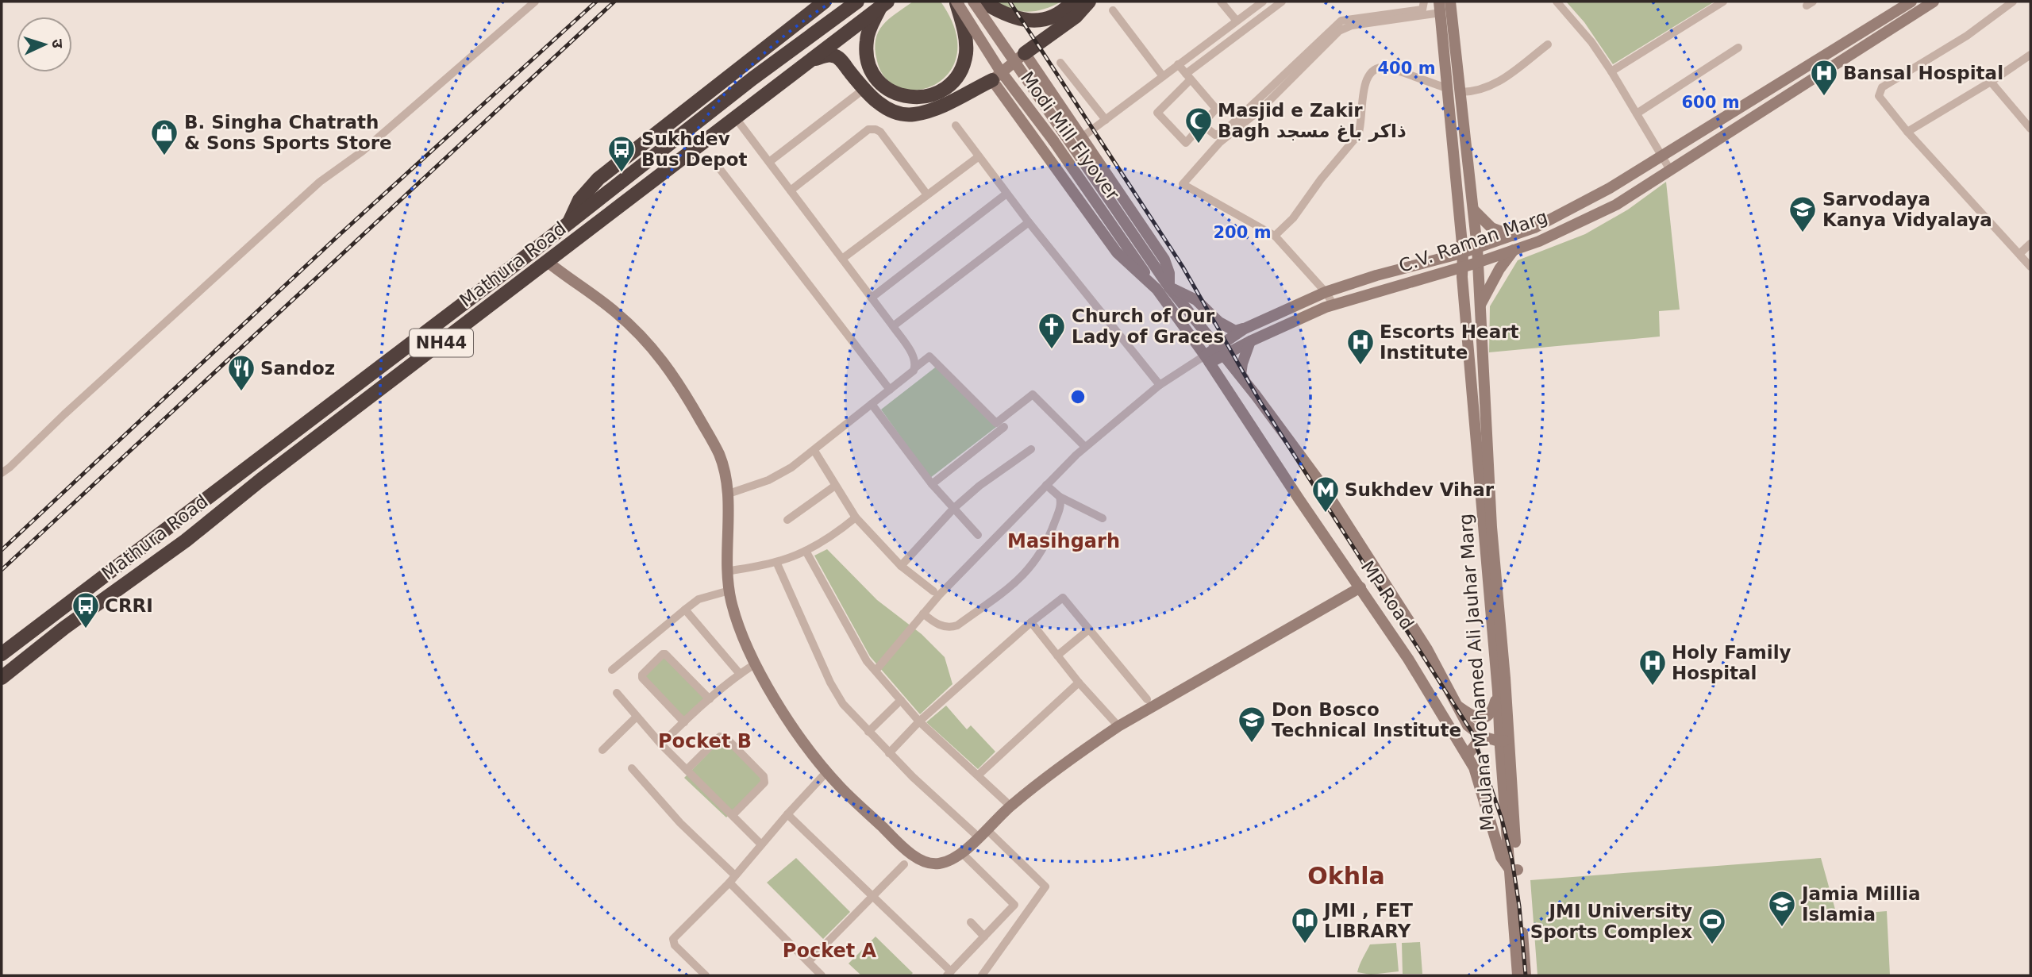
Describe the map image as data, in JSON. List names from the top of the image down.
{
  "streets": {
    "highway": ["Mathura Road", "NH44"],
    "main road": [
      "Modi Mill Flyover",
      "C.V. Raman Marg",
      "MP Road",
      "Maulana Mohamed Ali Jauhar Marg"
    ]
  },
  "crossings": [
    ["Modi Mill Flyover", "C.V. Raman Marg"],
    ["Modi Mill Flyover", "MP Road"],
    ["C.V. Raman Marg", "MP Road"],
    ["C.V. Raman Marg", "Maulana Mohamed Ali Jauhar Marg"],
    ["MP Road", "Maulana Mohamed Ali Jauhar Marg"]
  ],
  "districts": [
    "Masihgarh",
    "Pocket B",
    "Okhla",
    "Pocket A"
  ],
  "places": {
    "hospital": ["Bansal Hospital", "Escorts Heart Institute", "Holy Family Hospital"],
    "mosque": ["Masjid e Zakir Bagh ذاکر باغ مسجد"],
    "shop": ["B. Singha Chatrath & Sons Sports Store"],
    "bus stop": ["Sukhdev Bus Depot", "CRRI"],
    "school or university": ["Sarvodaya Kanya Vidyalaya", "Don Bosco Technical Institute", "Jamia Millia Islamia"],
    "church": ["Church of Our Lady of Graces"],
    "restaurant": ["Sandoz"],
    "metro station": ["Sukhdev Vihar"],
    "library": ["JMI , FET LIBRARY"],
    "sports": ["JMI University Sports Complex"]
  },
  "north": "right",
  "rings": ["400 m", "600 m", "200 m"]
}
